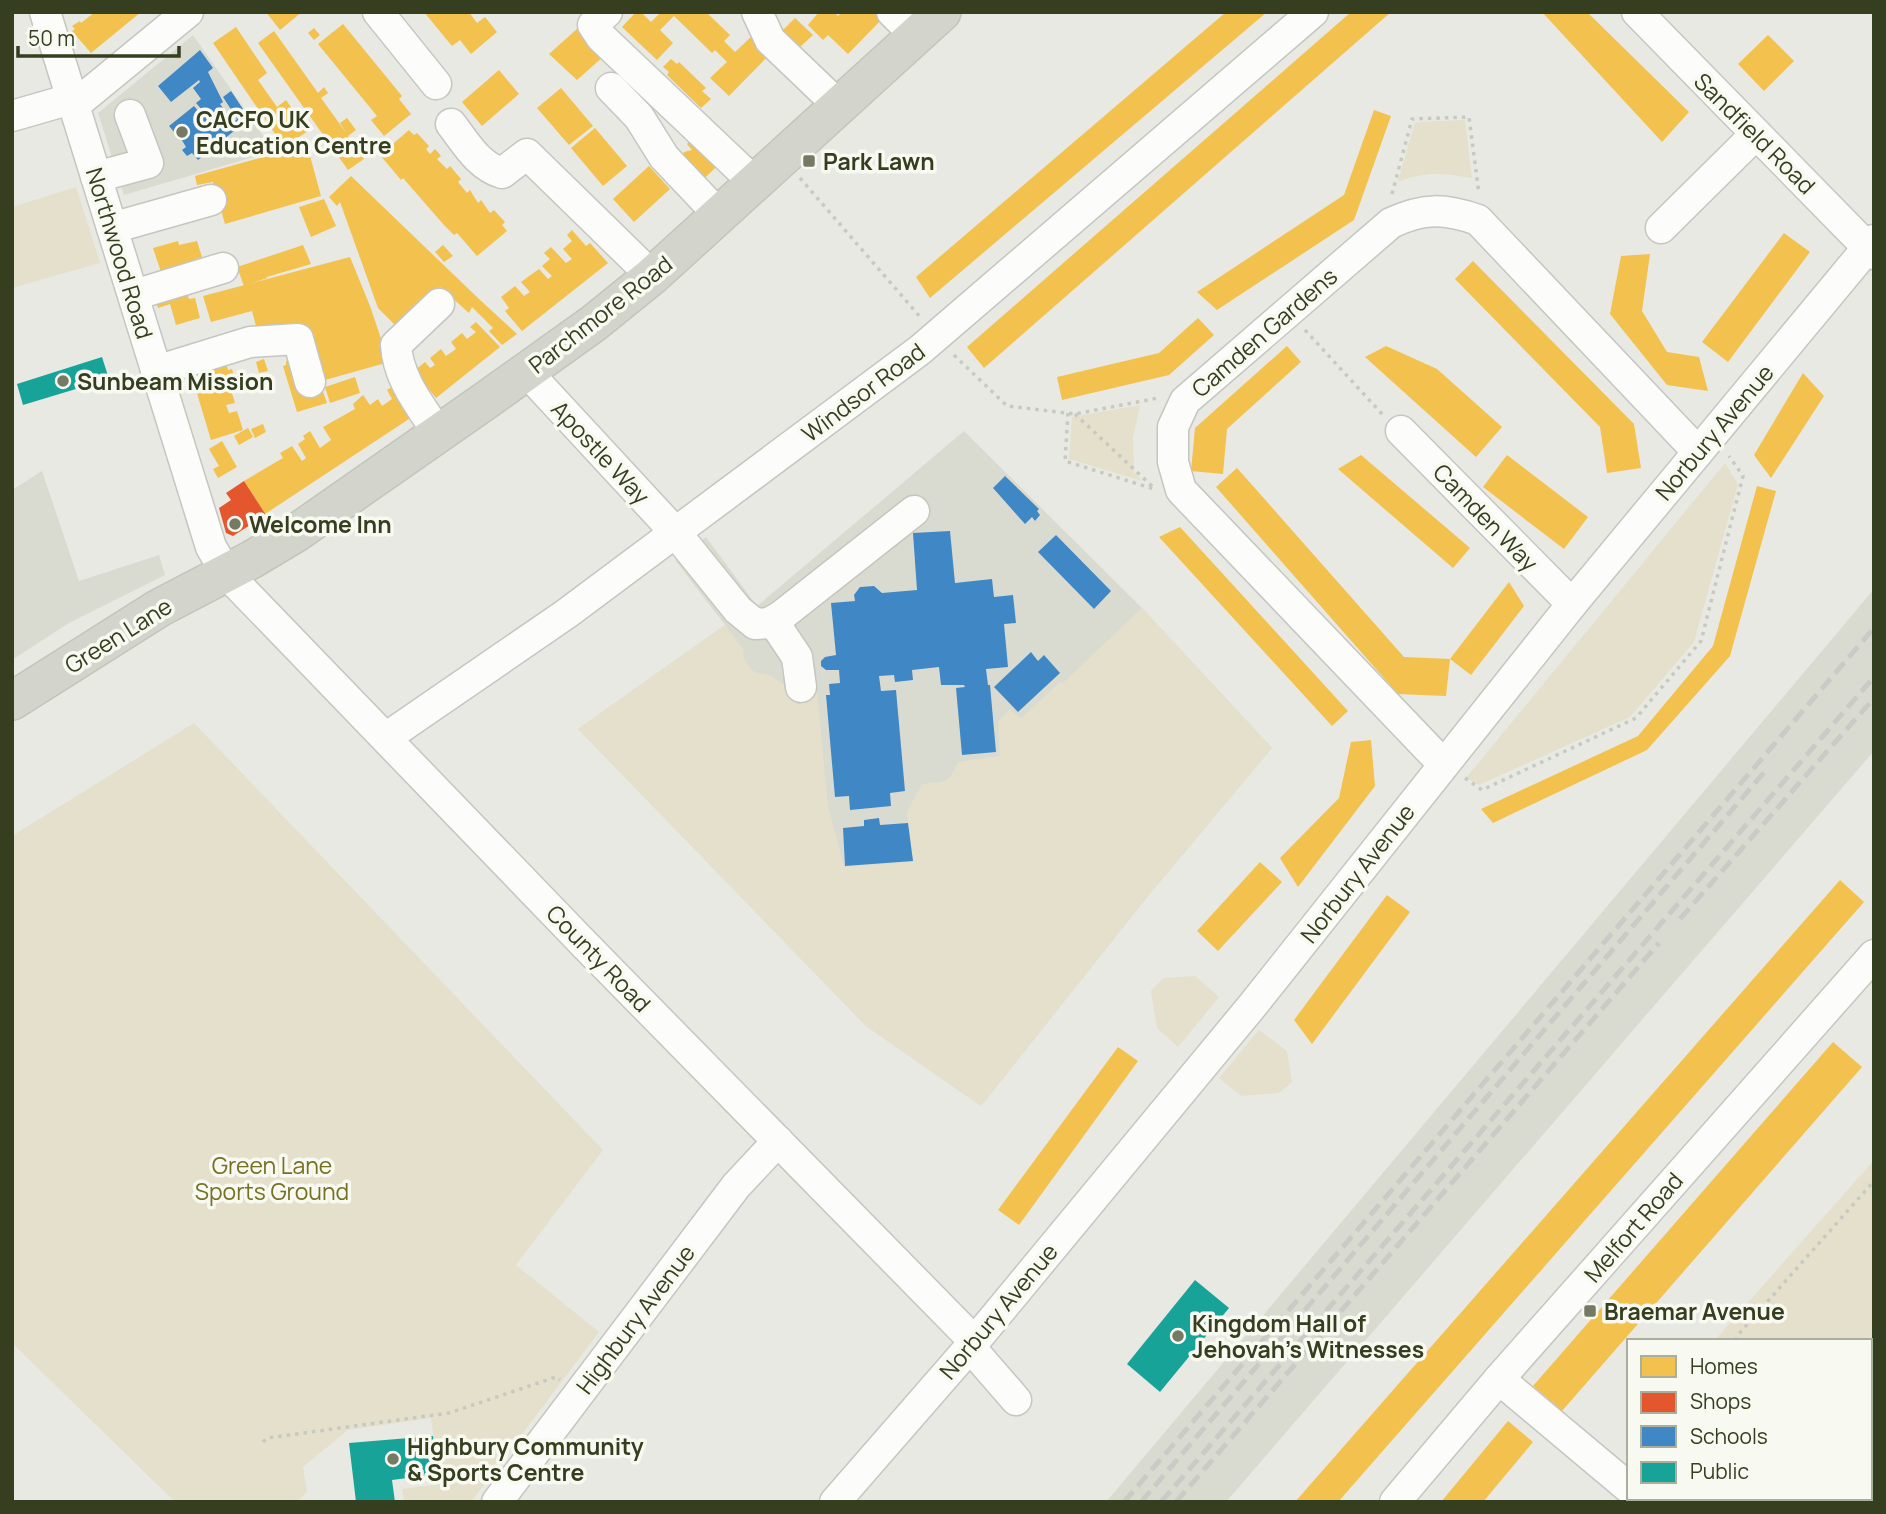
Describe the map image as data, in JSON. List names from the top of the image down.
{
  "streets": {
    "main road": ["Parchmore Road", "Green Lane"],
    "street": [
      "Sandfield Road",
      "Northwood Road",
      "Camden Gardens",
      "Windsor Road",
      "Norbury Avenue",
      "Apostle Way",
      "Camden Way",
      "County Road",
      "Melfort Road",
      "Highbury Avenue"
    ]
  },
  "crossings": [
    ["Sandfield Road", "Norbury Avenue"],
    ["Northwood Road", "Parchmore Road"],
    ["Northwood Road", "Green Lane"],
    ["Northwood Road", "County Road"],
    ["Parchmore Road", "Apostle Way"],
    ["Parchmore Road", "Green Lane"],
    ["Parchmore Road", "County Road"],
    ["Camden Gardens", "Norbury Avenue"],
    ["Windsor Road", "Apostle Way"],
    ["Windsor Road", "County Road"],
    ["Norbury Avenue", "Camden Way"],
    ["Norbury Avenue", "County Road"],
    ["Green Lane", "County Road"],
    ["County Road", "Highbury Avenue"]
  ],
  "parks": ["Green Lane Sports Ground"],
  "places": {
    "other": [
      "CACFO UK Education Centre",
      "Sunbeam Mission",
      "Welcome Inn",
      "Kingdom Hall of Jehovah's Witnesses",
      "Highbury Community & Sports Centre"
    ],
    "transit": ["Park Lawn", "Braemar Avenue"]
  },
  "legend": [
    "Homes",
    "Shops",
    "Schools",
    "Public"
  ],
  "scale_bar": "50 m"
}
